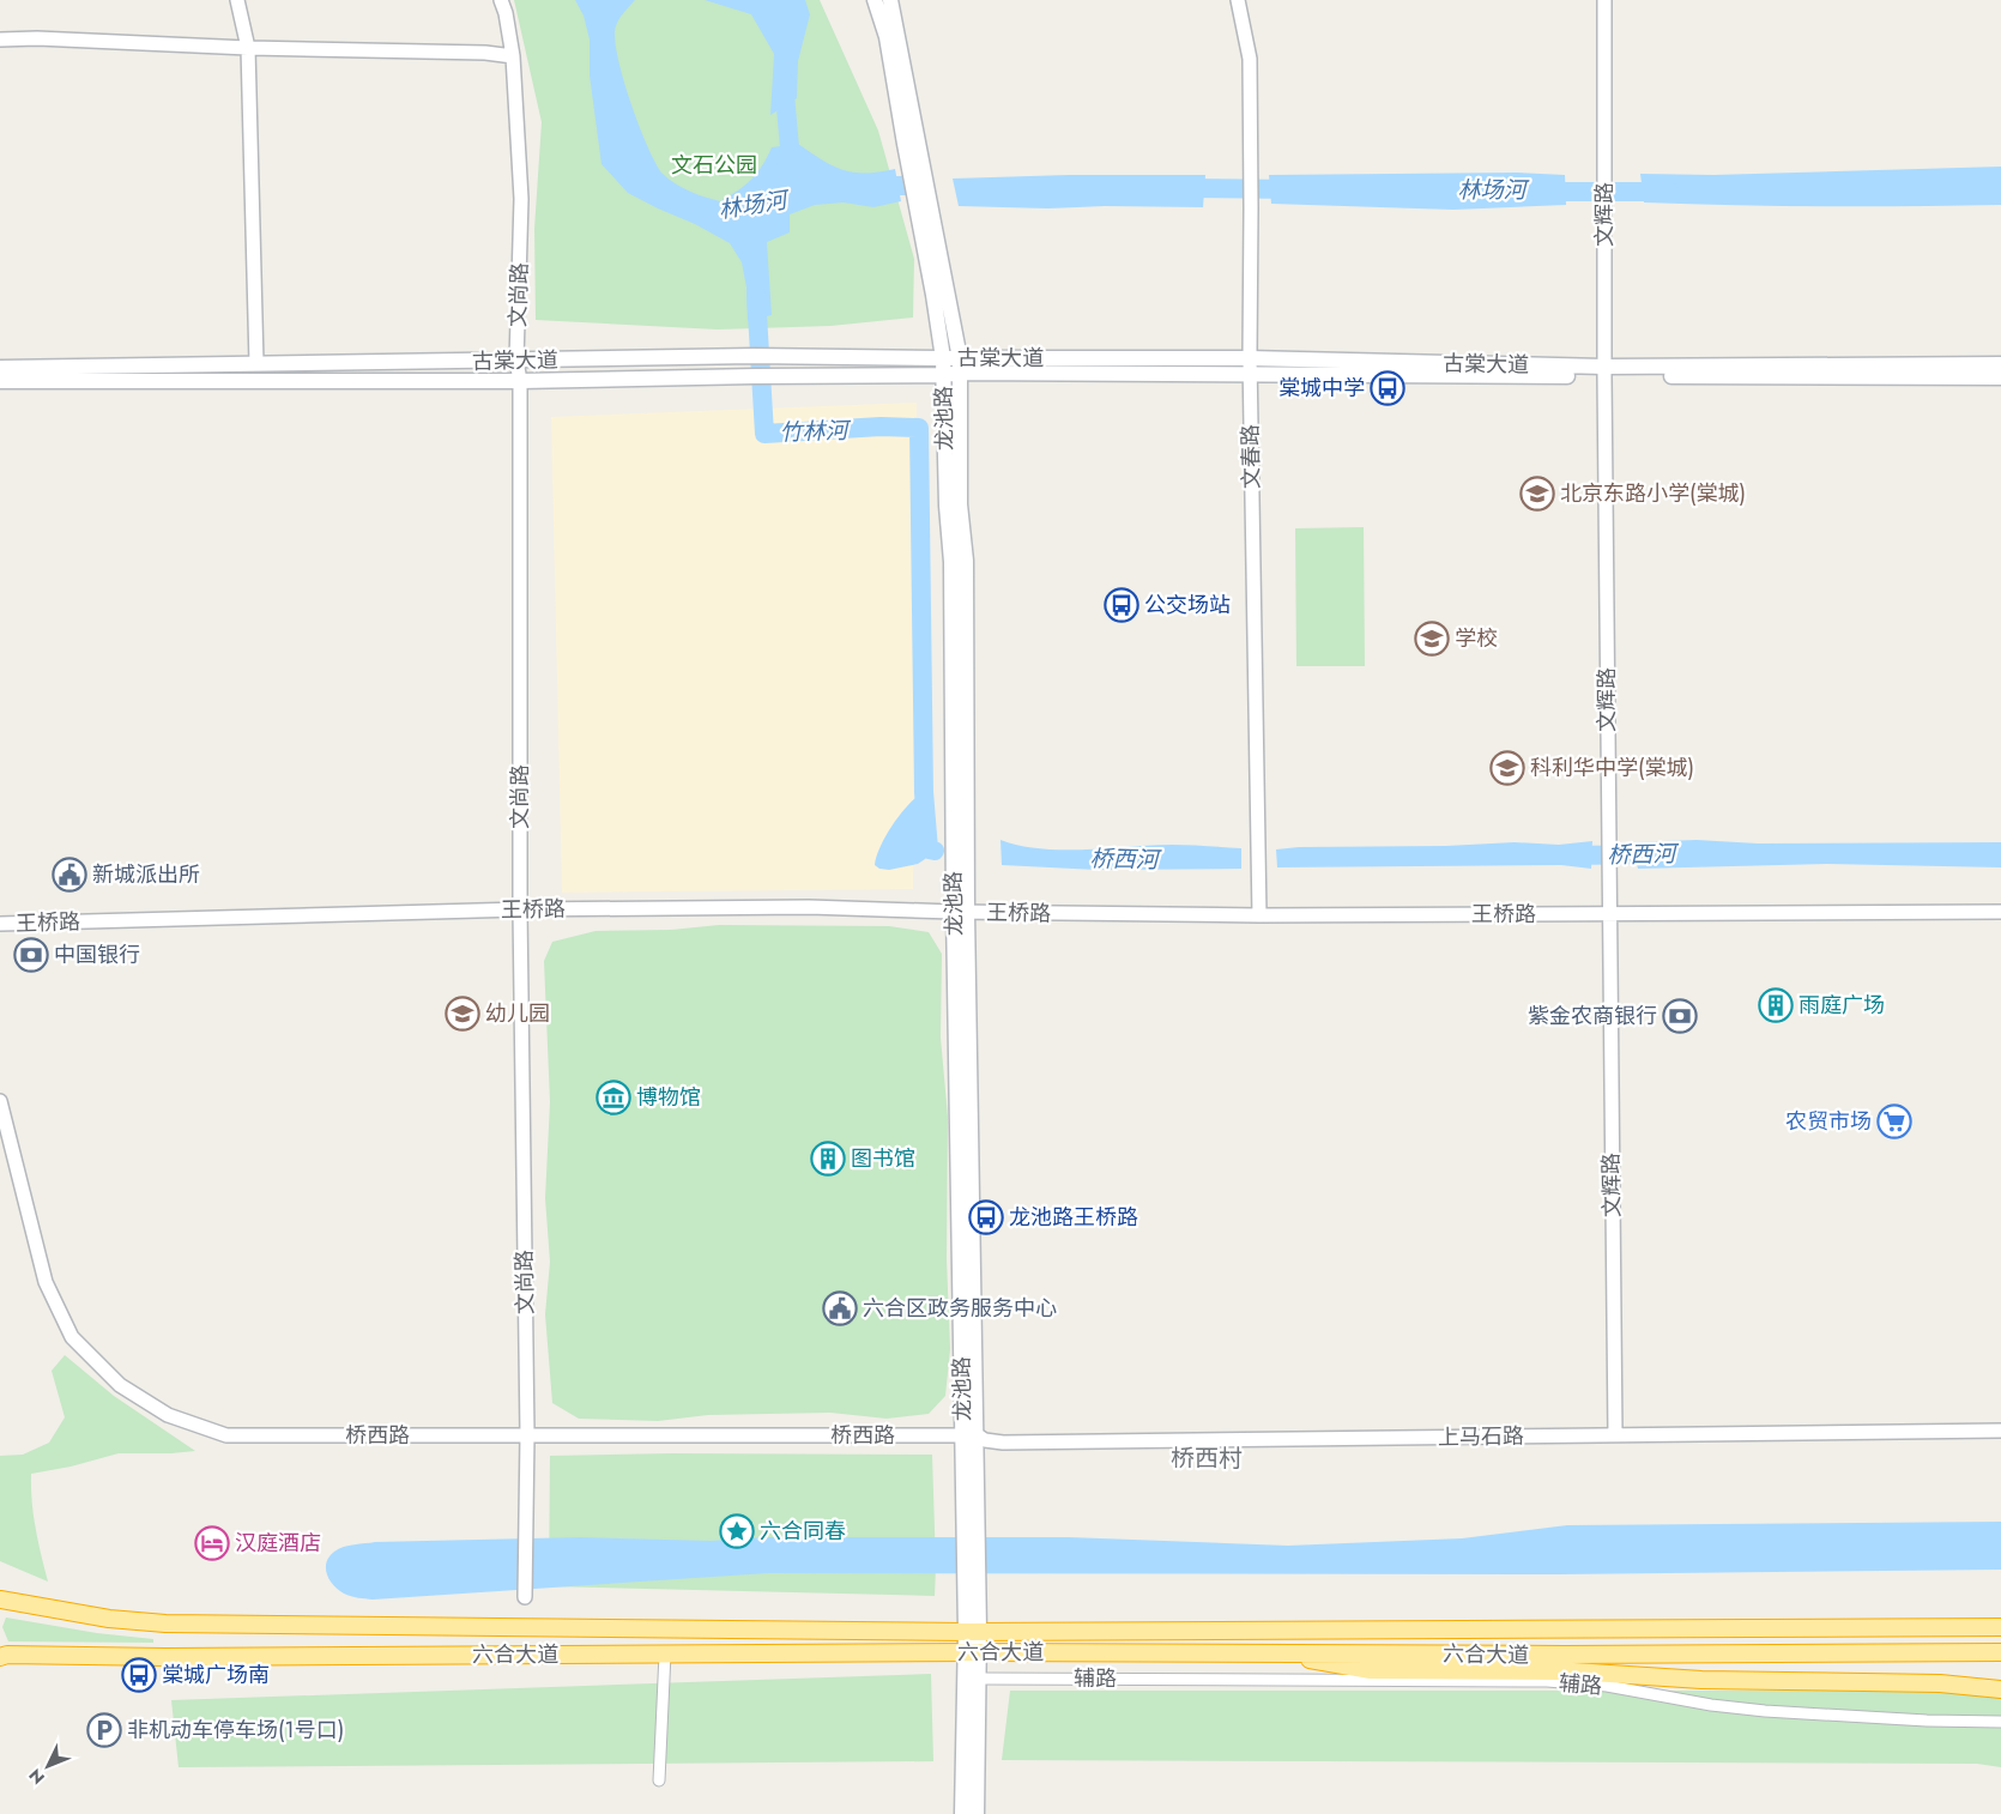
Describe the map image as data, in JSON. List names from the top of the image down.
{
  "streets": {
    "highway": ["六合大道"],
    "main road": ["古棠大道", "龙池路"],
    "street": [
      "文辉路",
      "文尚路",
      "文春路",
      "王桥路",
      "桥西路",
      "上马石路",
      "辅路"
    ]
  },
  "crossings": [
    ["文辉路", "古棠大道"],
    ["文辉路", "王桥路"],
    ["文辉路", "上马石路"],
    ["文尚路", "古棠大道"],
    ["文尚路", "王桥路"],
    ["文尚路", "桥西路"],
    ["古棠大道", "龙池路"],
    ["古棠大道", "文春路"],
    ["龙池路", "王桥路"],
    ["龙池路", "桥西路"],
    ["龙池路", "上马石路"],
    ["龙池路", "六合大道"],
    ["龙池路", "辅路"],
    ["文春路", "王桥路"],
    ["桥西路", "上马石路"]
  ],
  "districts": ["桥西村"],
  "water": ["林场河", "竹林河", "桥西河"],
  "parks": ["文石公园"],
  "places": {
    "bus stop": [
      "棠城中学",
      "公交场站",
      "龙池路王桥路",
      "棠城广场南"
    ],
    "school or university": [
      "北京东路小学(棠城)",
      "学校",
      "科利华中学(棠城)",
      "幼儿园"
    ],
    "public building": ["新城派出所", "六合区政务服务中心"],
    "bank": ["中国银行", "紫金农商银行"],
    "building": ["雨庭广场", "图书馆"],
    "museum": ["博物馆"],
    "supermarket": ["农贸市场"],
    "place": ["六合同春"],
    "hotel": ["汉庭酒店"],
    "parking": ["非机动车停车场(1号口)"]
  },
  "north": "bottom left"
}
